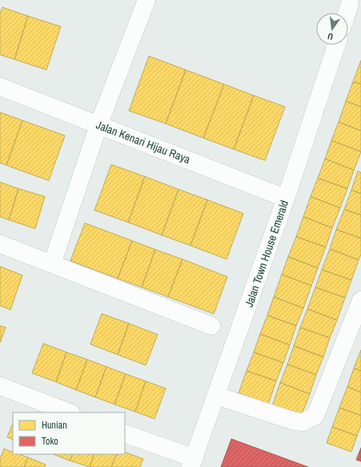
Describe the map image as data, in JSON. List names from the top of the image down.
{
  "streets": {
    "street": ["Jalan Kenari Hijau Raya", "Jalan Town House Emerald"]
  },
  "crossings": [
    ["Jalan Kenari Hijau Raya", "Jalan Town House Emerald"]
  ],
  "legend": ["Hunian", "Toko"],
  "north": "bottom"
}
